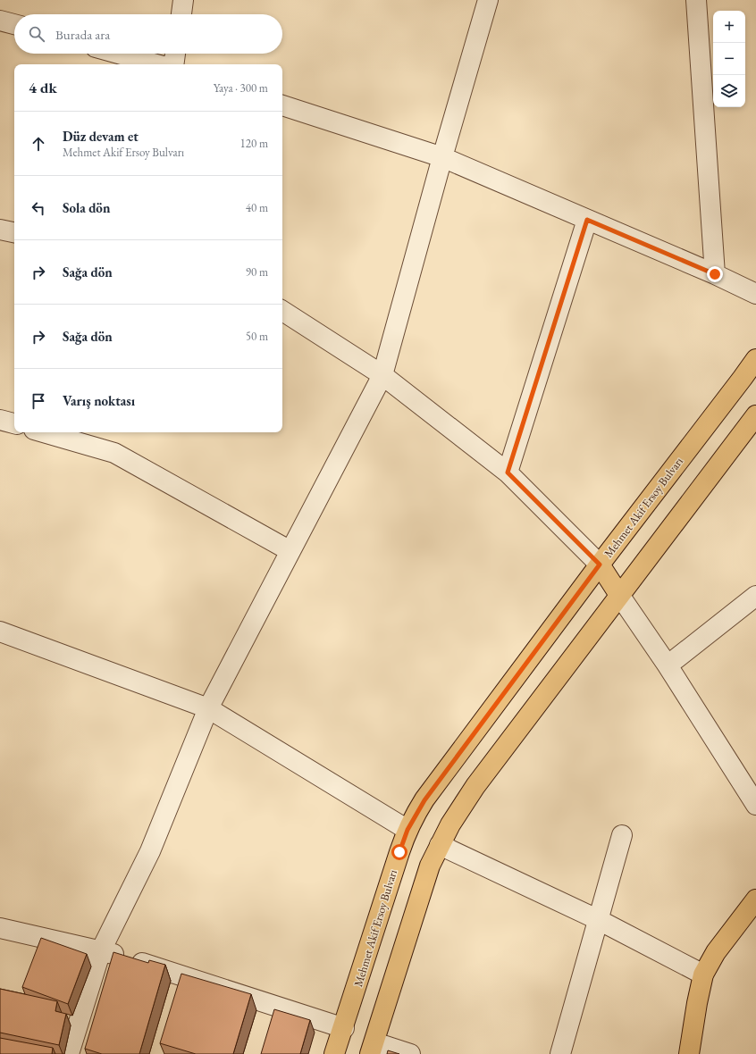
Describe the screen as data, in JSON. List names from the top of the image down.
{
  "streets": {
    "main road": ["Mehmet Akif Ersoy Bulvarı"]
  },
  "page": {
    "map_buttons": ["+", "−"],
    "search": "Burada ara",
    "heading": ["4 dk", "Yaya · 300 m"],
    "list": [
      ["Düz devam et", "Mehmet Akif Ersoy Bulvarı", "120 m"],
      ["Sola dön", "40 m"],
      ["Sağa dön", "90 m"],
      ["Sağa dön", "50 m"],
      "Varış noktası"
    ]
  }
}
